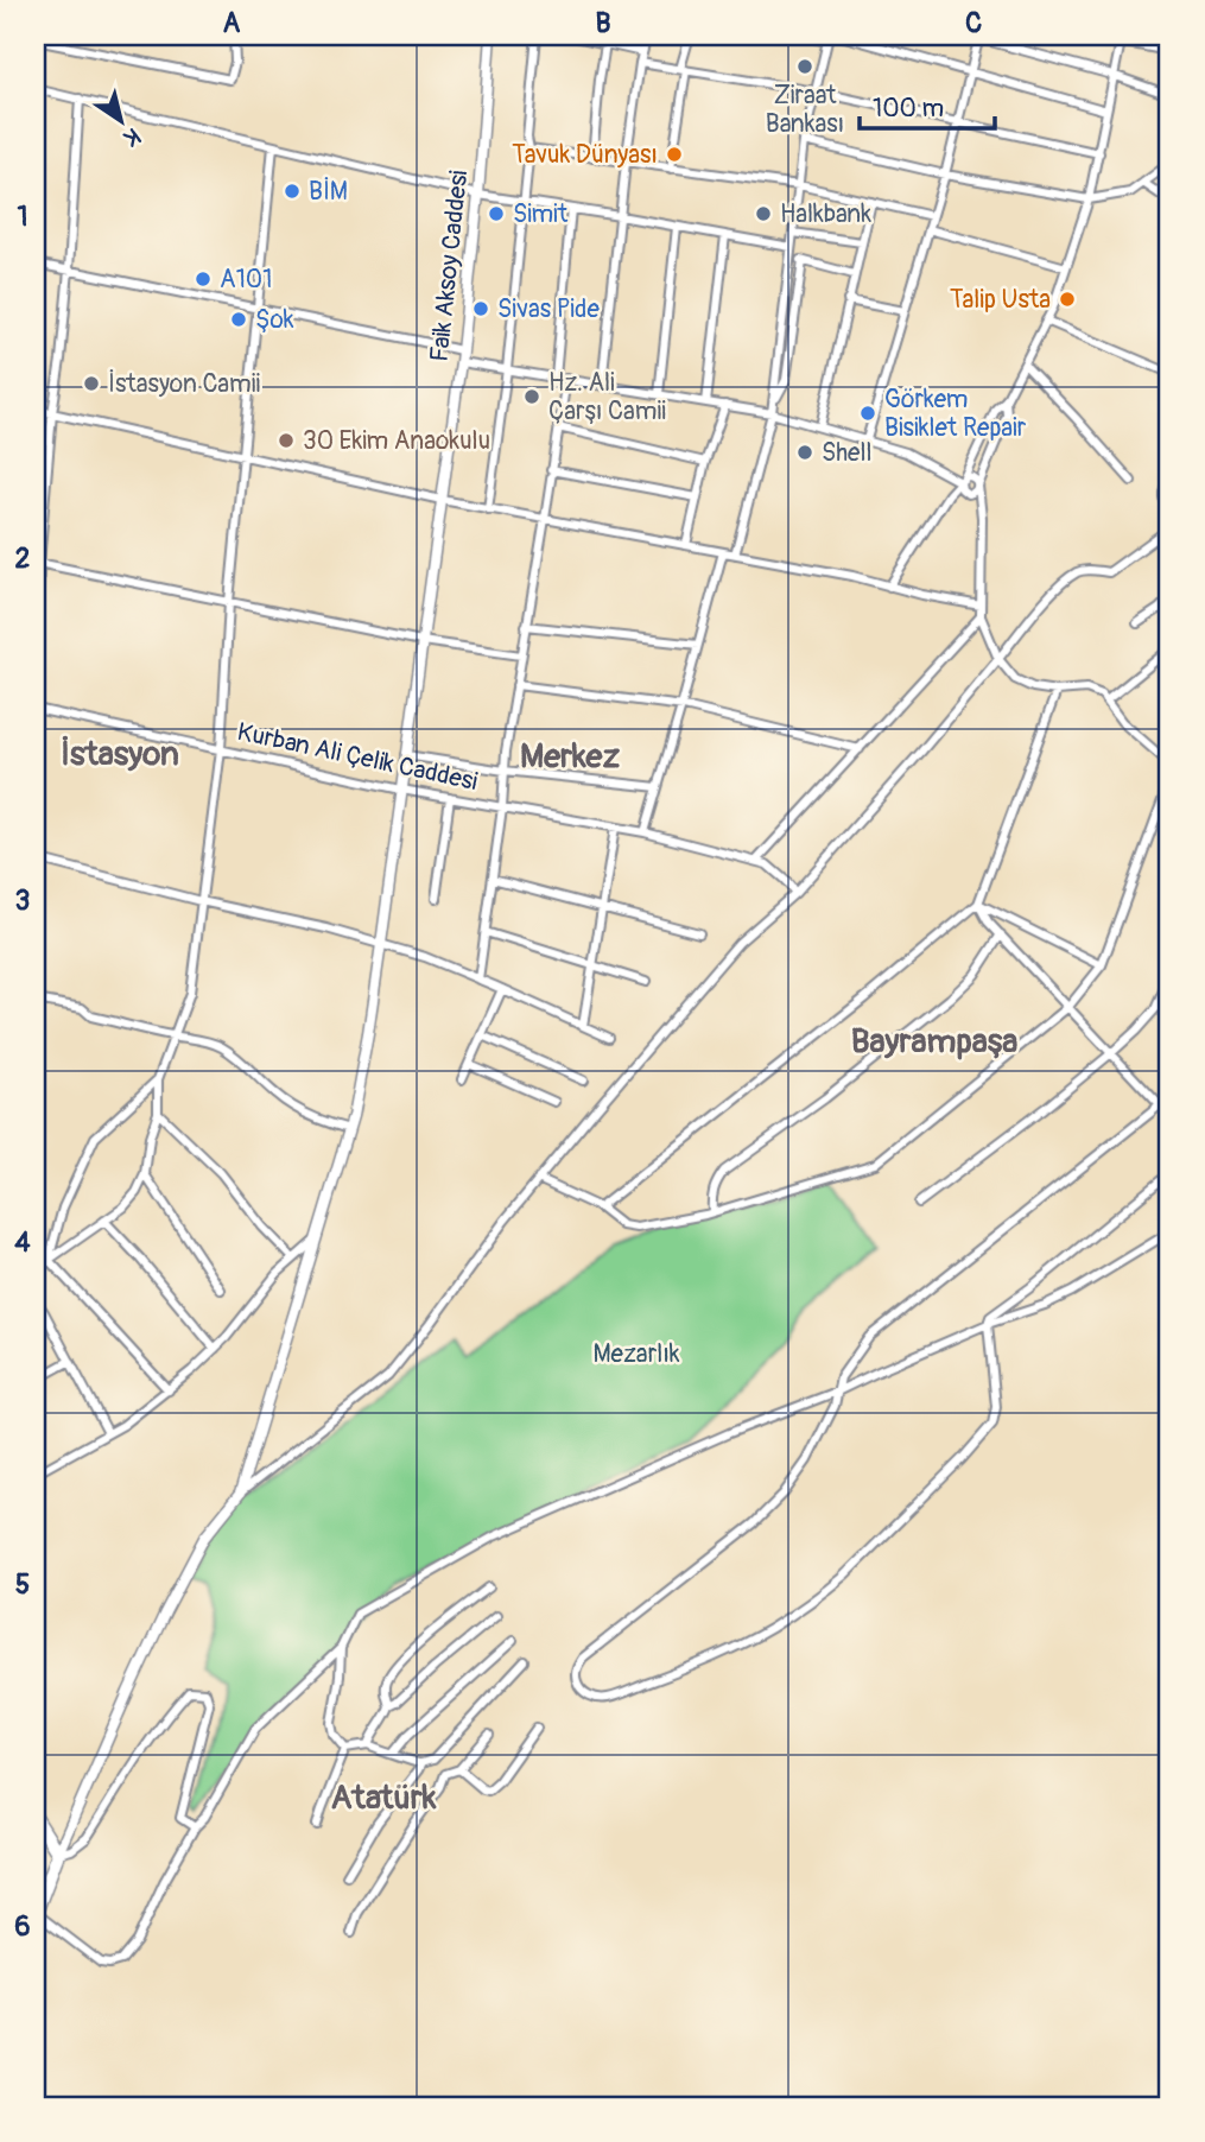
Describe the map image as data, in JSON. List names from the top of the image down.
{
  "streets": {
    "main road": ["Faik Aksoy Caddesi"],
    "street": ["Kurban Ali Çelik Caddesi"]
  },
  "crossings": [
    ["Faik Aksoy Caddesi", "Kurban Ali Çelik Caddesi"]
  ],
  "districts": [
    "İstasyon",
    "Merkez",
    "Bayrampaşa",
    "Atatürk"
  ],
  "parks": ["Mezarlık"],
  "places": [
    "Ziraat Bankası",
    "Tavuk Dünyası",
    "BİM",
    "Simit",
    "Halkbank",
    "A101",
    "Talip Usta",
    "Sivas Pide",
    "Şok",
    "İstasyon Camii",
    "Hz. Ali Çarşı Camii",
    "Görkem Bisiklet Repair",
    "30 Ekim Anaokulu",
    "Shell"
  ],
  "scale_bar": "100 m",
  "north": "bottom right",
  "grid": {
    "columns": ["A", "B", "C"],
    "rows": [
      "1",
      "2",
      "3",
      "4",
      "5",
      "6"
    ]
  }
}
